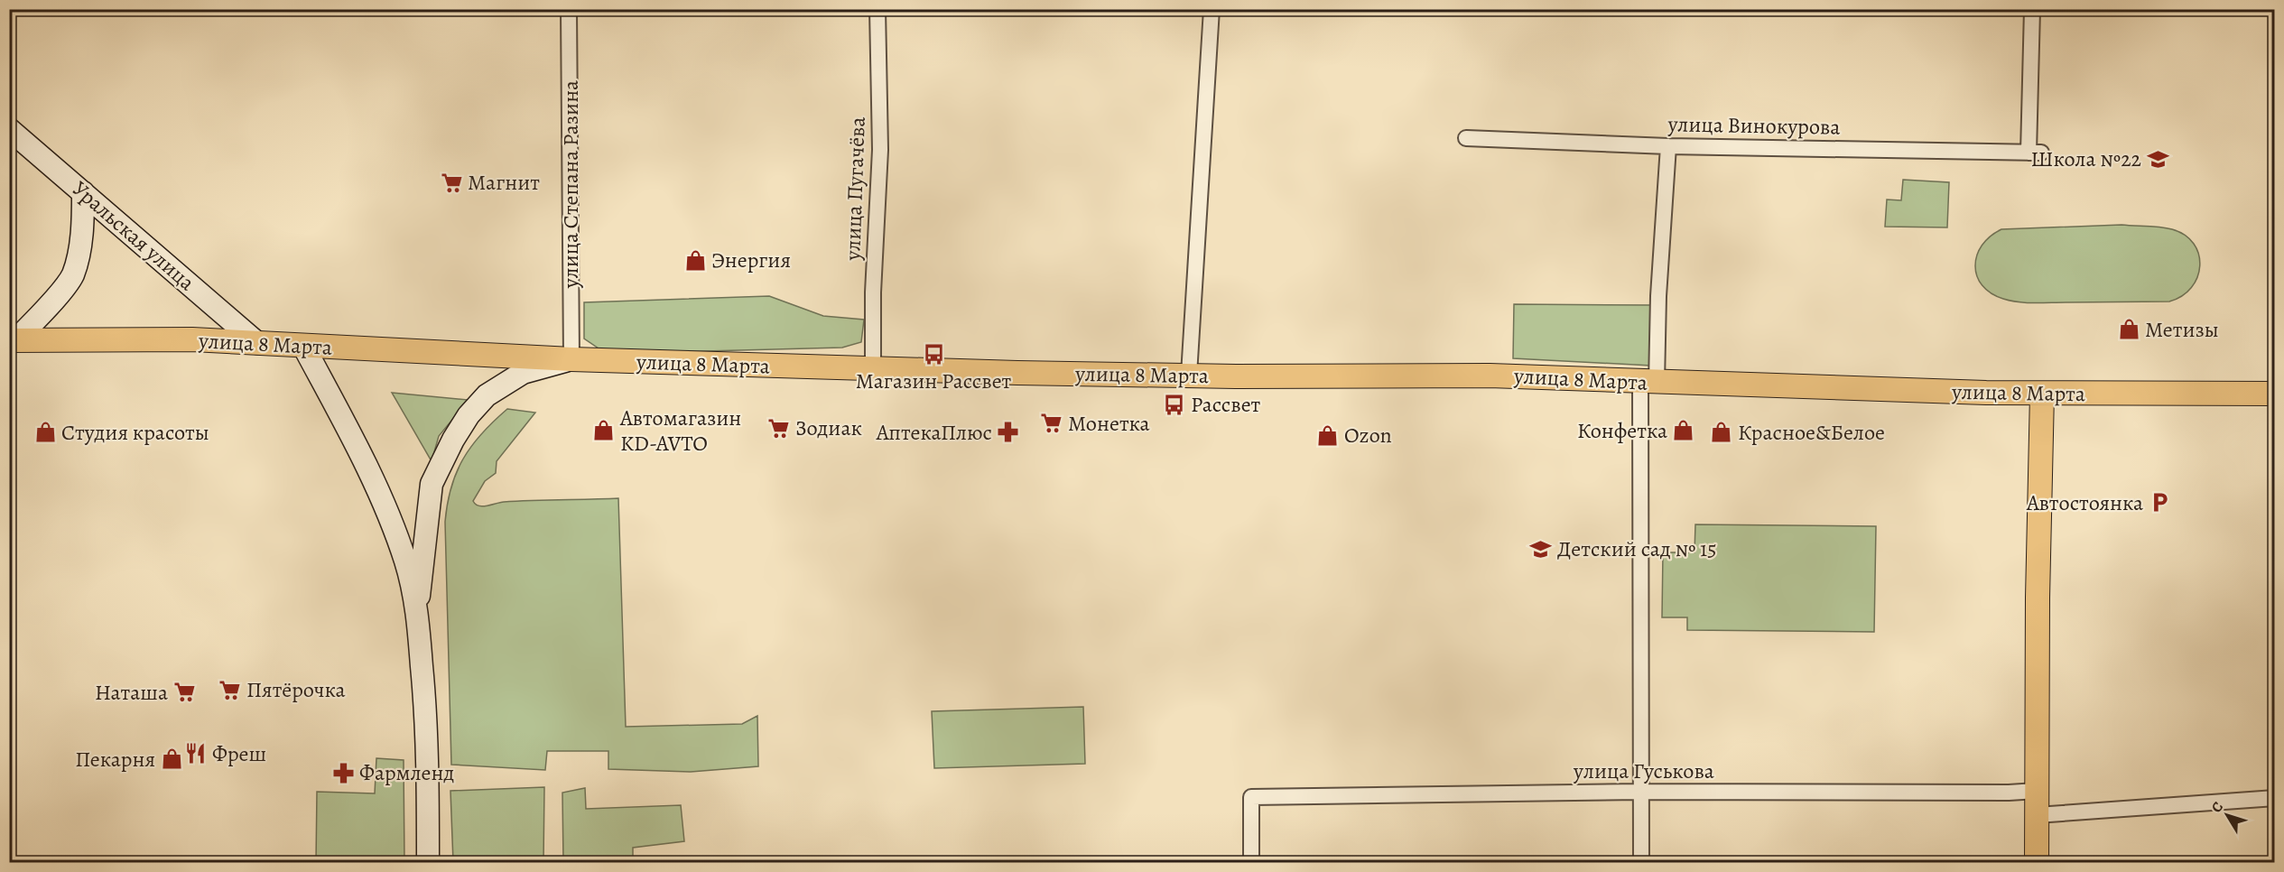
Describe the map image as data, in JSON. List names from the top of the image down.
{
  "streets": {
    "main road": ["Уральская улица", "улица 8 Марта"],
    "street": [
      "улица Винокурова",
      "улица Степана Разина",
      "улица Пугачёва",
      "улица Гуськова"
    ]
  },
  "crossings": [
    ["улица Степана Разина", "улица 8 Марта"],
    ["улица Пугачёва", "улица 8 Марта"],
    ["Уральская улица", "улица 8 Марта"]
  ],
  "places": {
    "school or university": ["Школа №22", "Детский сад № 15"],
    "supermarket": [
      "Магнит",
      "Монетка",
      "Зодиак",
      "Пятёрочка",
      "Наташа"
    ],
    "shop": [
      "Энергия",
      "Метизы",
      "Автомагазин KD-AVTO",
      "Конфетка",
      "Студия красоты",
      "Красное&Белое",
      "Ozon",
      "Пекарня"
    ],
    "bus stop": ["Магазин Рассвет", "Рассвет"],
    "pharmacy": ["АптекаПлюс", "Фармленд"],
    "parking": ["Автостоянка"],
    "restaurant": ["Фреш"]
  },
  "north": "top left"
}
